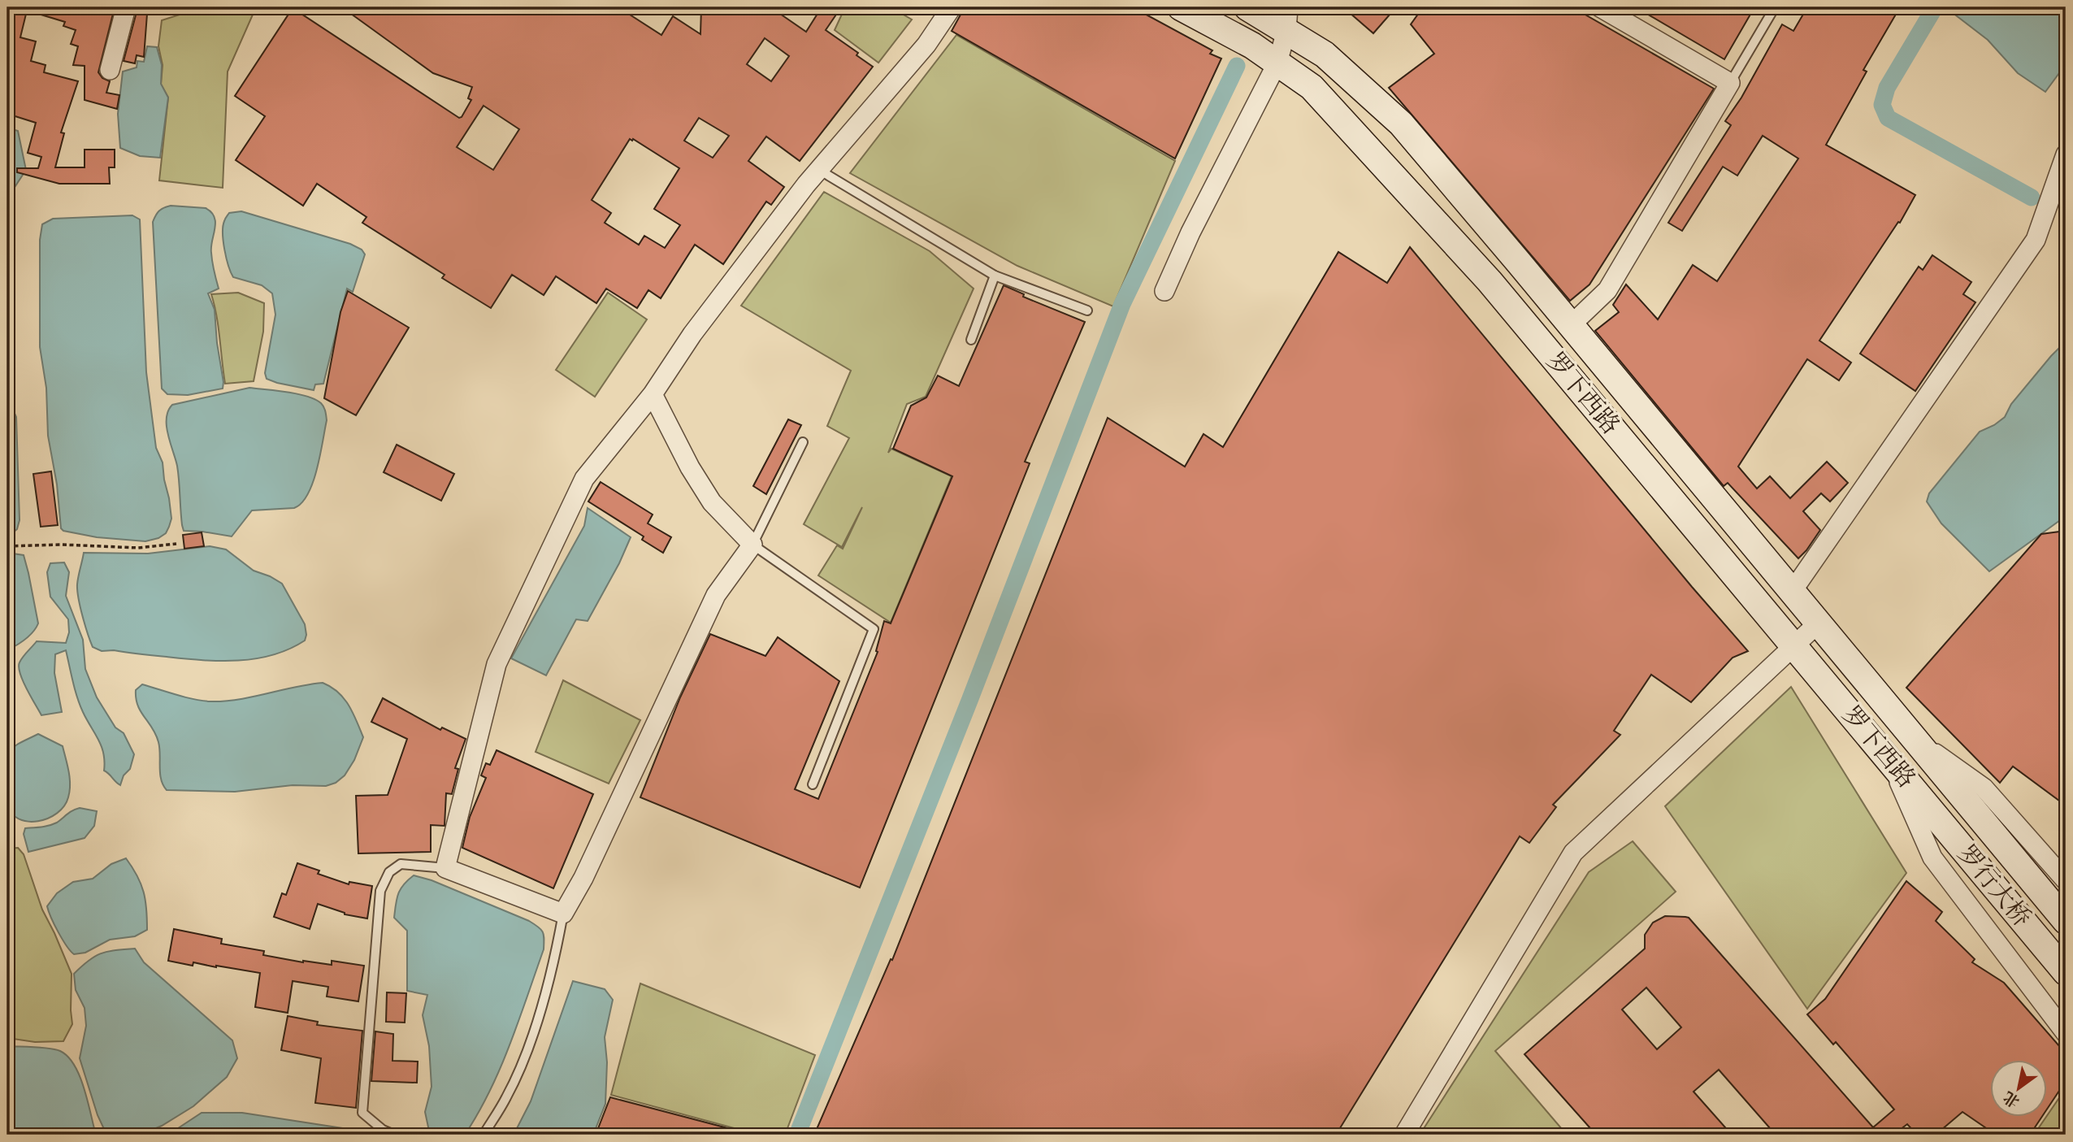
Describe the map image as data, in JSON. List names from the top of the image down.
{
  "streets": {
    "main road": ["罗下西路", "罗行大桥"]
  },
  "crossings": [
    ["罗下西路", "罗行大桥"]
  ],
  "north": "bottom left"
}
